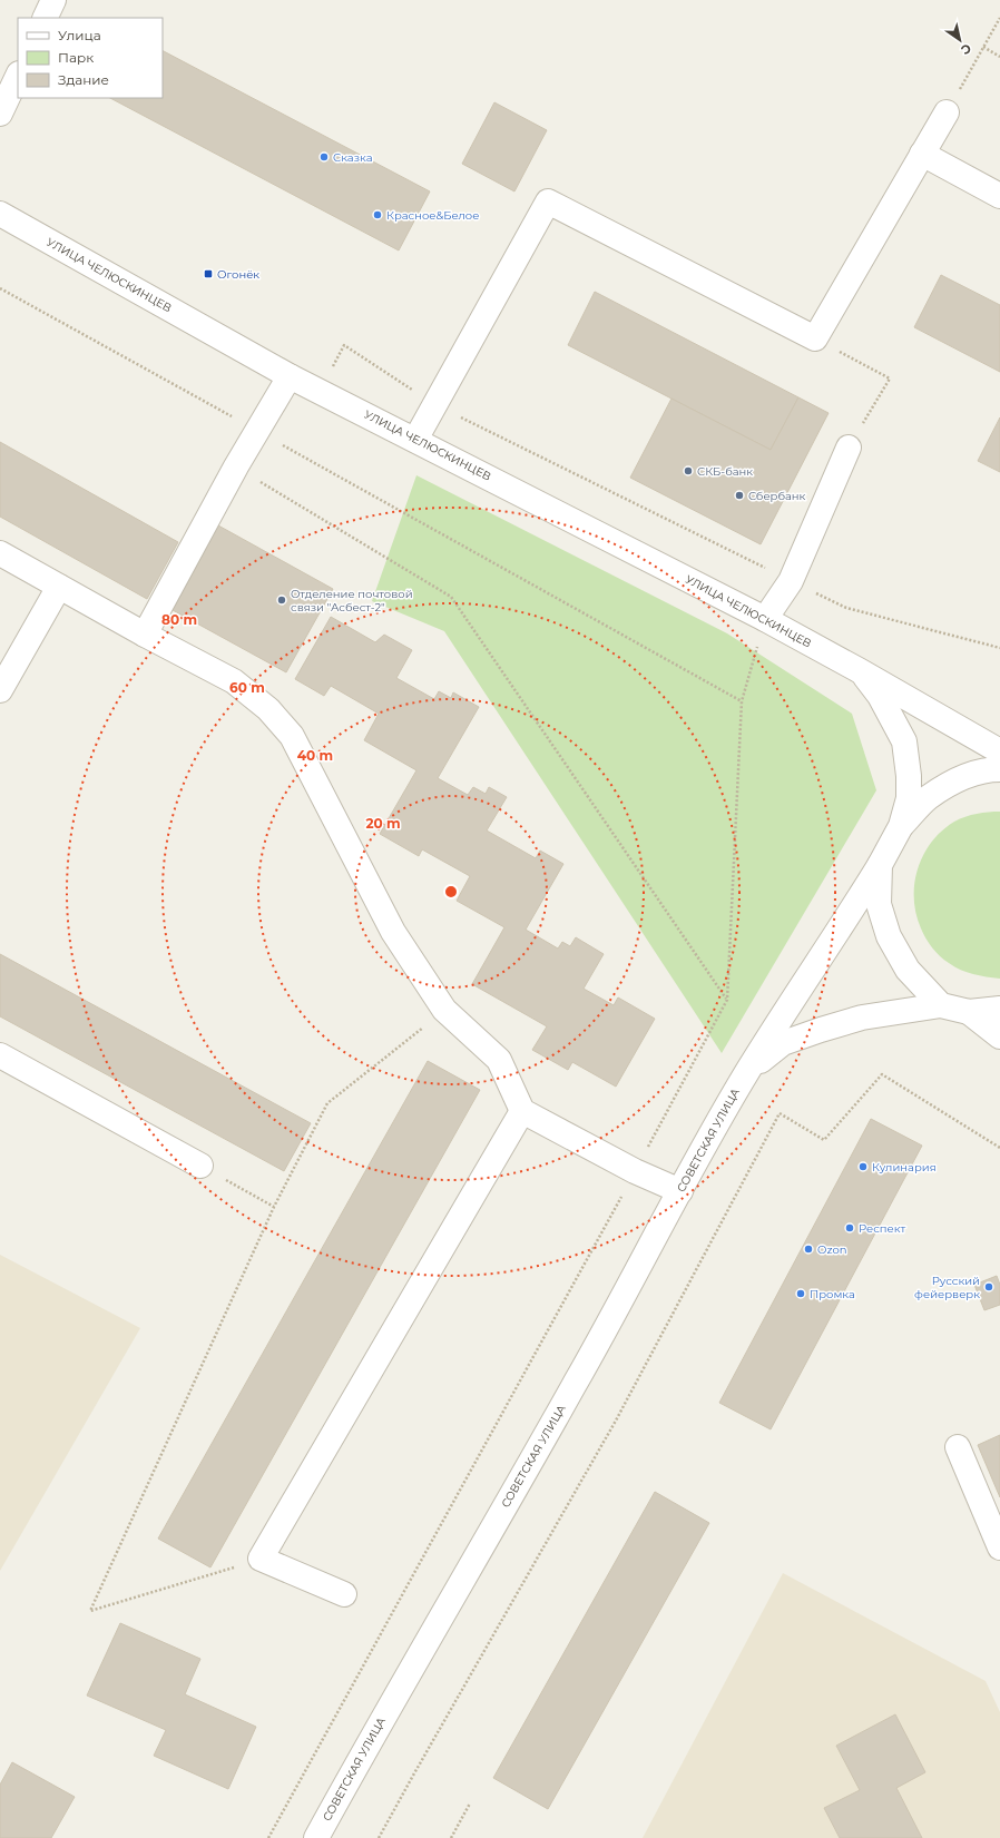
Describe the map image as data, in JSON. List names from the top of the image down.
{
  "streets": {
    "street": ["УЛИЦА ЧЕЛЮСКИНЦЕВ", "СОВЕТСКАЯ УЛИЦА"]
  },
  "places": {
    "other": [
      "Сказка",
      "Красное&Белое",
      "СКБ-банк",
      "Сбербанк",
      "Отделение почтовой связи \"Асбест-2\"",
      "Кулинария",
      "Респект",
      "Ozon",
      "Русский фейерверк",
      "Промка"
    ],
    "transit": ["Огонёк"]
  },
  "legend": ["Улица", "Парк", "Здание"],
  "north": "bottom right",
  "rings": [
    "80 m",
    "60 m",
    "40 m",
    "20 m"
  ]
}
